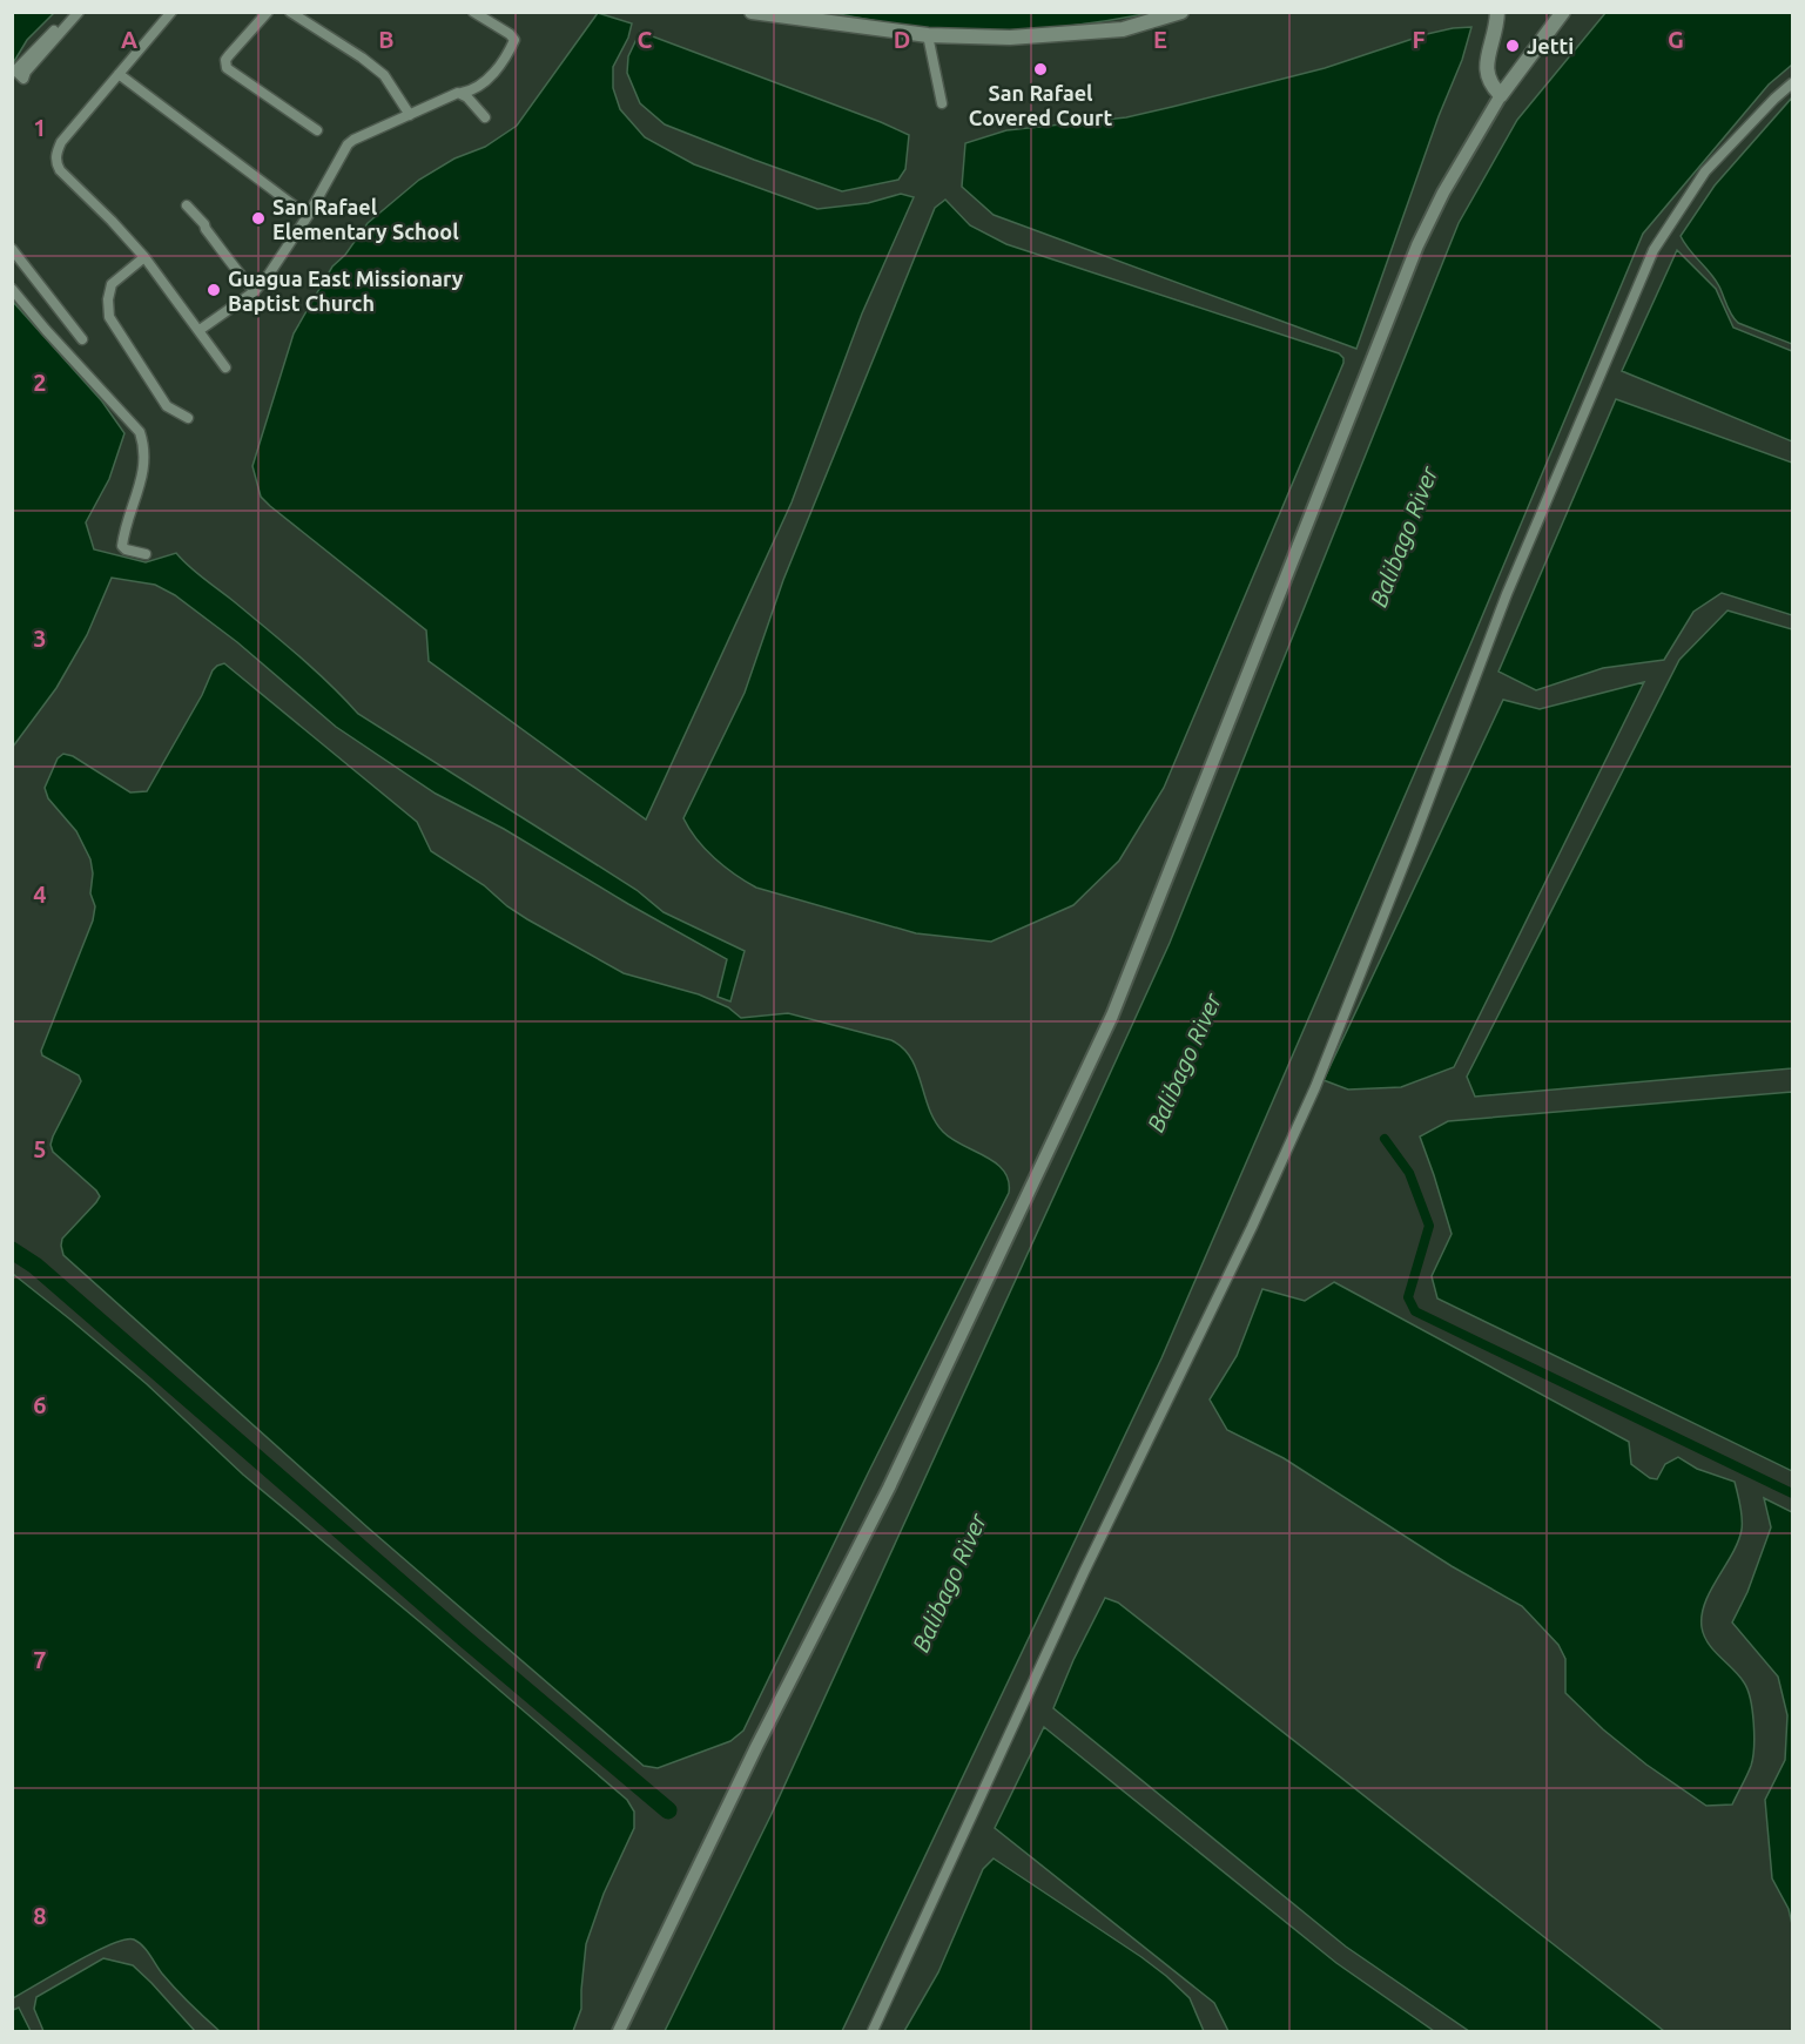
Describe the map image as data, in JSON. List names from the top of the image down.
{
  "water": ["Balibago River"],
  "places": [
    "Jetti",
    "San Rafael Covered Court",
    "San Rafael Elementary School",
    "Guagua East Missionary Baptist Church"
  ],
  "grid": {
    "columns": [
      "A",
      "B",
      "C",
      "D",
      "E",
      "F",
      "G"
    ],
    "rows": [
      "1",
      "2",
      "3",
      "4",
      "5",
      "6",
      "7",
      "8"
    ]
  }
}
